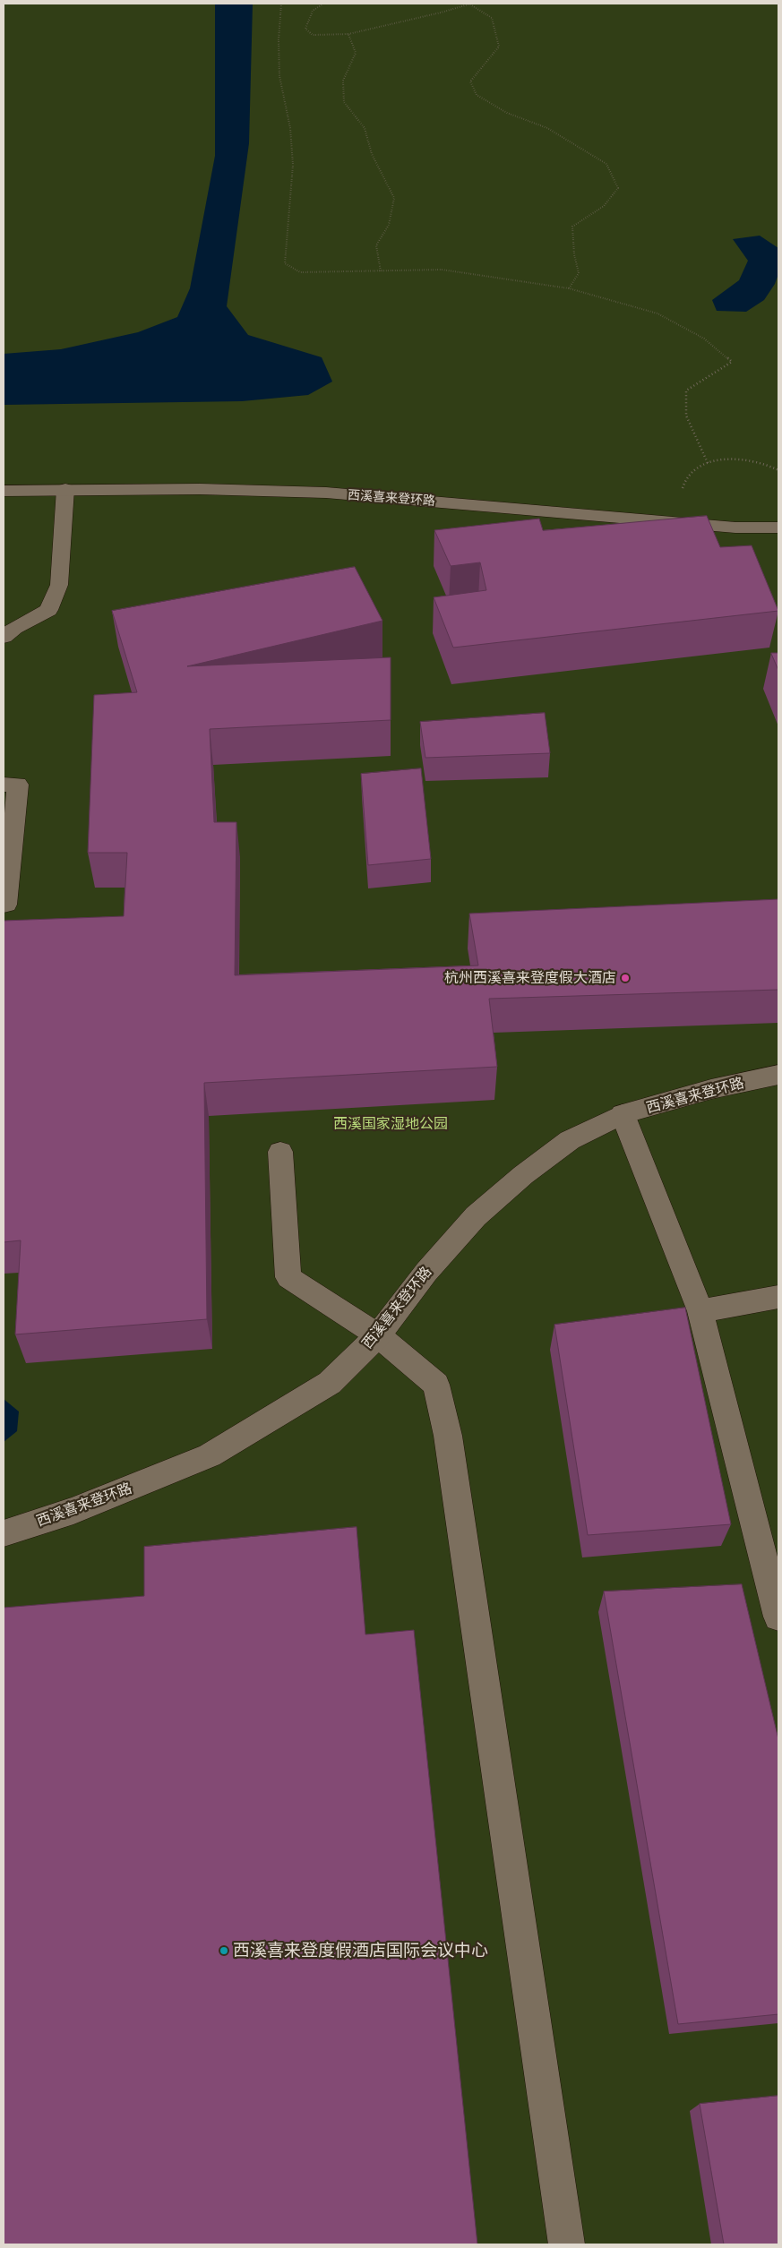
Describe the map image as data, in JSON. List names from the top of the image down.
{
  "streets": {
    "street": ["西溪喜来登环路"]
  },
  "parks": ["西溪国家湿地公园"],
  "places": ["杭州西溪喜来登度假大酒店", "西溪喜来登度假酒店国际会议中心"]
}
